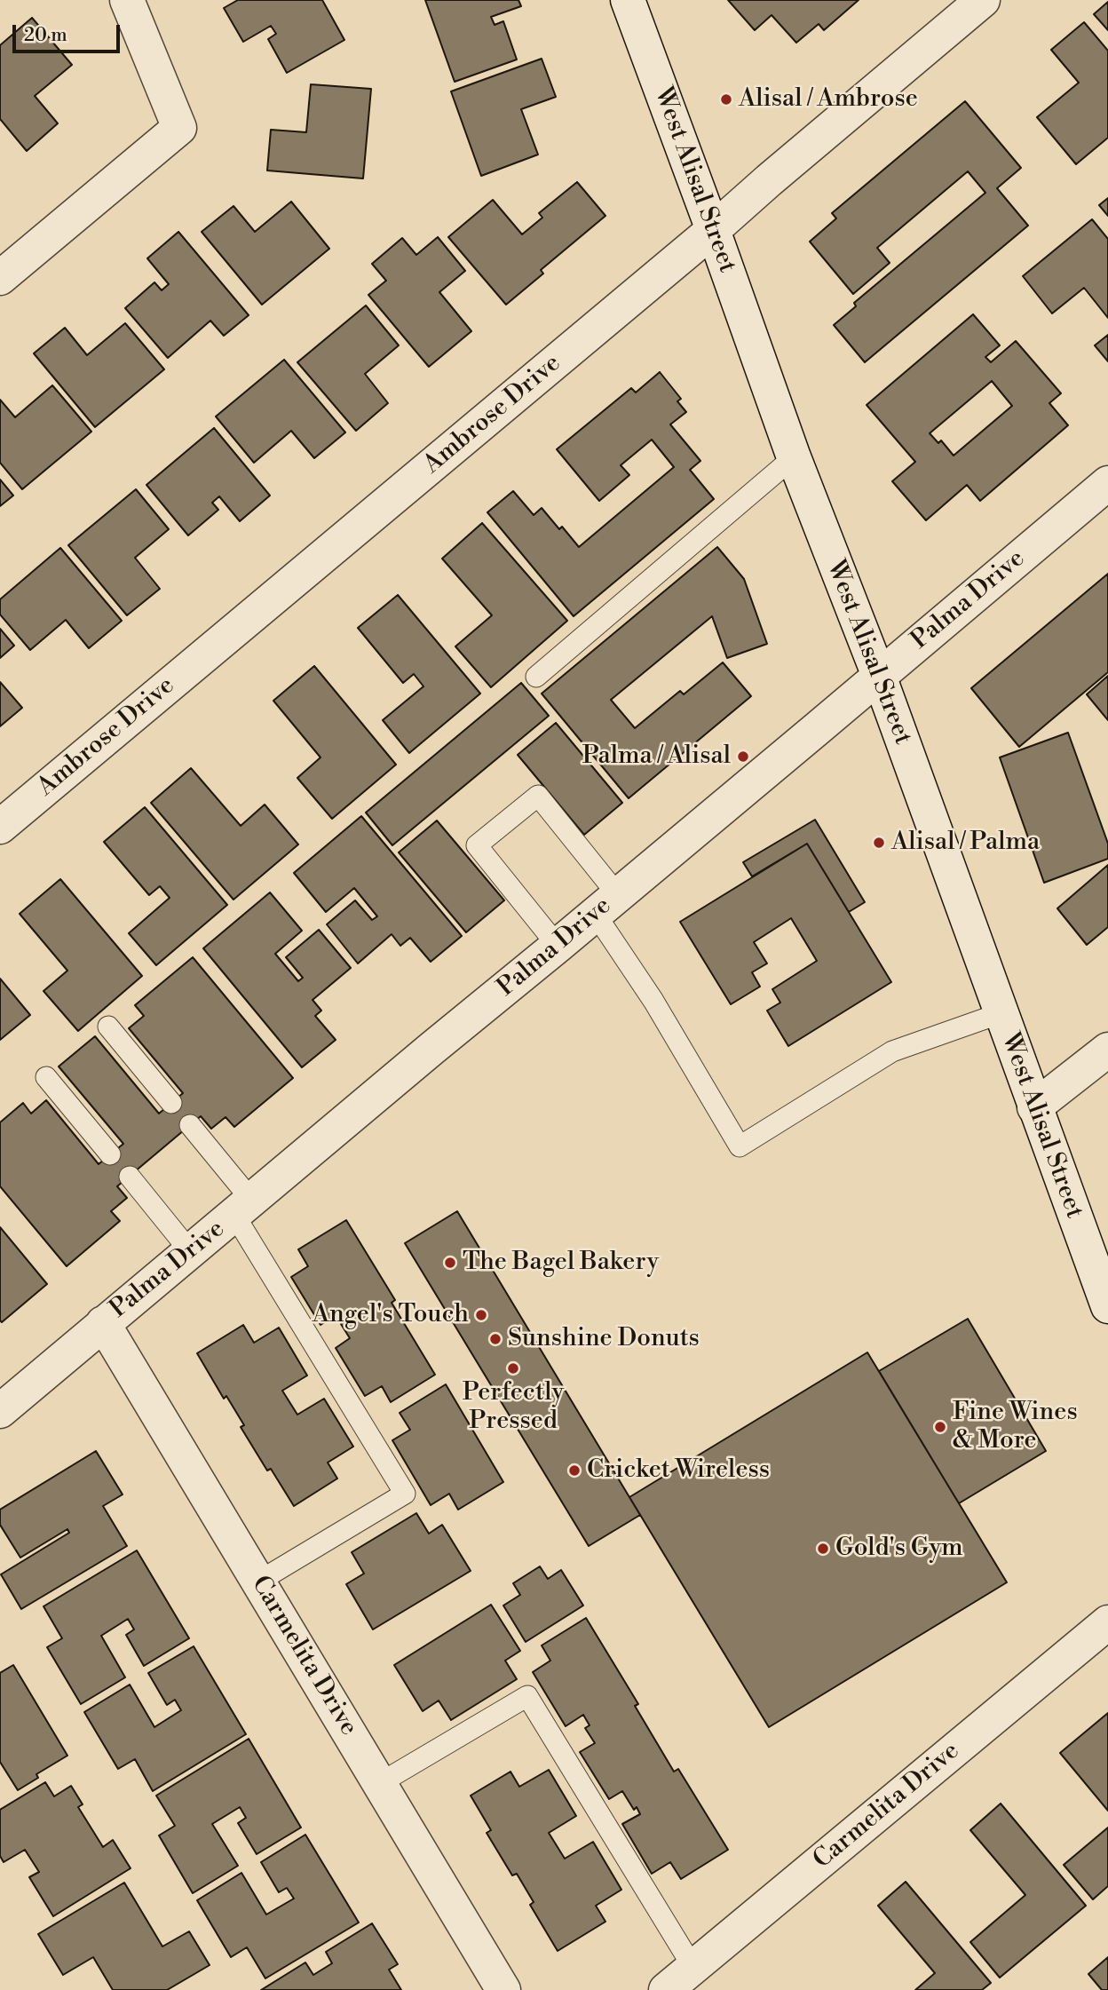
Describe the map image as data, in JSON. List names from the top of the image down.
{
  "streets": {
    "street": [
      "West Alisal Street",
      "Ambrose Drive",
      "Palma Drive",
      "Carmelita Drive"
    ]
  },
  "crossings": [
    ["West Alisal Street", "Ambrose Drive"],
    ["West Alisal Street", "Palma Drive"],
    ["Palma Drive", "Carmelita Drive"]
  ],
  "places": [
    "Alisal / Ambrose",
    "Palma / Alisal",
    "Alisal / Palma",
    "The Bagel Bakery",
    "Angel's Touch",
    "Sunshine Donuts",
    "Perfectly Pressed",
    "Fine Wines & More",
    "Cricket Wireless",
    "Gold's Gym"
  ],
  "scale_bar": "20 m"
}
